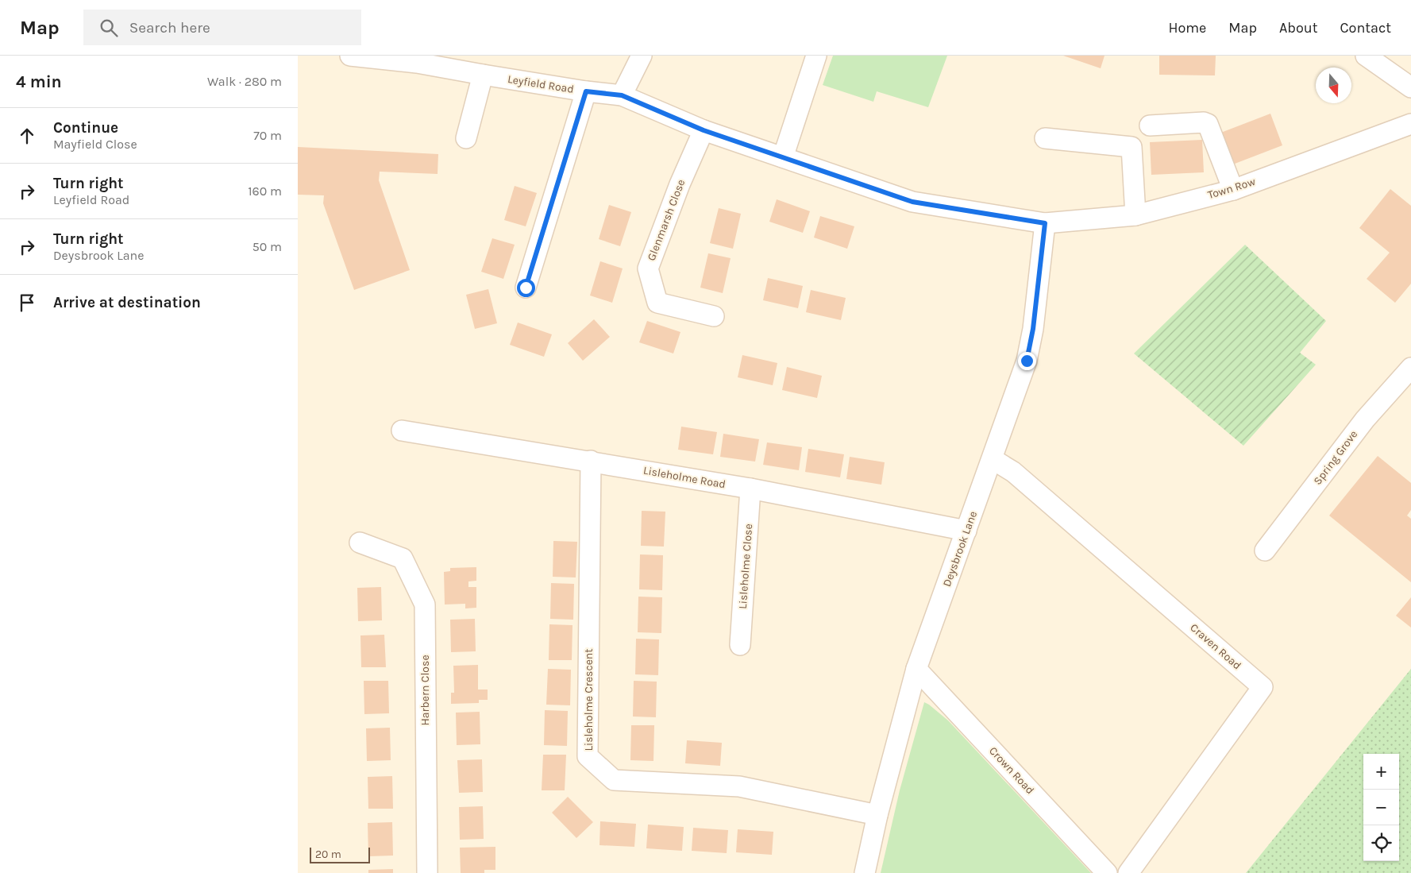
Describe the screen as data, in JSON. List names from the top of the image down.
{
  "streets": {
    "street": [
      "Leyfield Road",
      "Town Row",
      "Glenmarsh Close",
      "Spring Grove",
      "Lisleholme Road",
      "Deysbrook Lane",
      "Lisleholme Close",
      "Craven Road",
      "Harbern Close",
      "Lisleholme Crescent",
      "Crown Road"
    ]
  },
  "crossings": [
    ["Leyfield Road", "Town Row"],
    ["Leyfield Road", "Glenmarsh Close"],
    ["Leyfield Road", "Deysbrook Lane"],
    ["Town Row", "Deysbrook Lane"],
    ["Lisleholme Road", "Deysbrook Lane"],
    ["Lisleholme Road", "Lisleholme Close"],
    ["Lisleholme Road", "Lisleholme Crescent"],
    ["Deysbrook Lane", "Craven Road"],
    ["Deysbrook Lane", "Lisleholme Crescent"],
    ["Deysbrook Lane", "Crown Road"]
  ],
  "scale_bar": "20 m",
  "north": "bottom",
  "page": {
    "header": "Map",
    "search": "Search here",
    "nav": [
      "Home",
      "Map",
      "About",
      "Contact"
    ],
    "heading": ["4 min", "Walk · 280 m"],
    "list": [
      ["Continue", "Mayfield Close", "70 m"],
      ["Turn right", "Leyfield Road", "160 m"],
      ["Turn right", "Deysbrook Lane", "50 m"],
      "Arrive at destination"
    ],
    "map_buttons": ["+", "−"],
    "scale": "20 m"
  }
}
